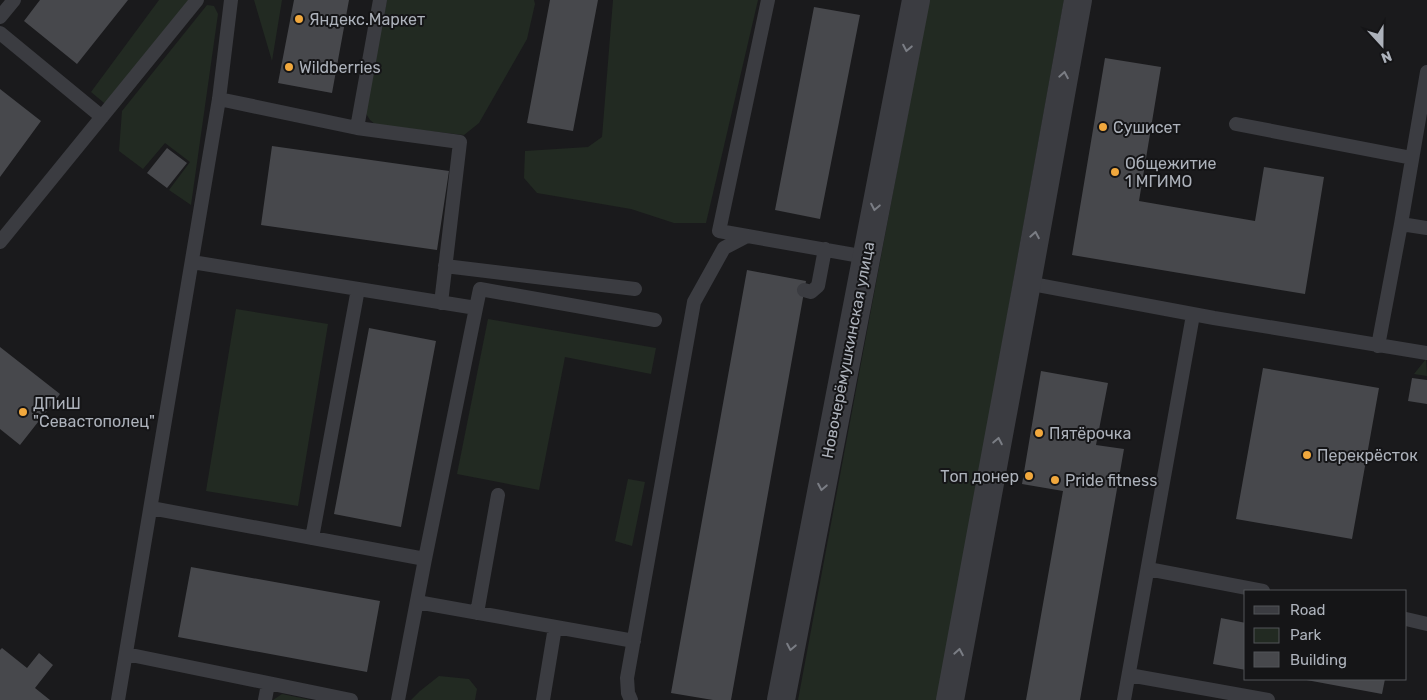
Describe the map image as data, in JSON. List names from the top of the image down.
{
  "streets": {
    "street": ["Новочерёмушкинская улица"]
  },
  "places": [
    "Яндекс.Маркет",
    "Wildberries",
    "Сушисет",
    "Общежитие 1 МГИМО",
    "ДПиШ \"Севастополец\"",
    "Пятёрочка",
    "Перекрёсток",
    "Топ донер",
    "Pride fitness"
  ],
  "legend": ["Road", "Park", "Building"],
  "north": "bottom"
}
